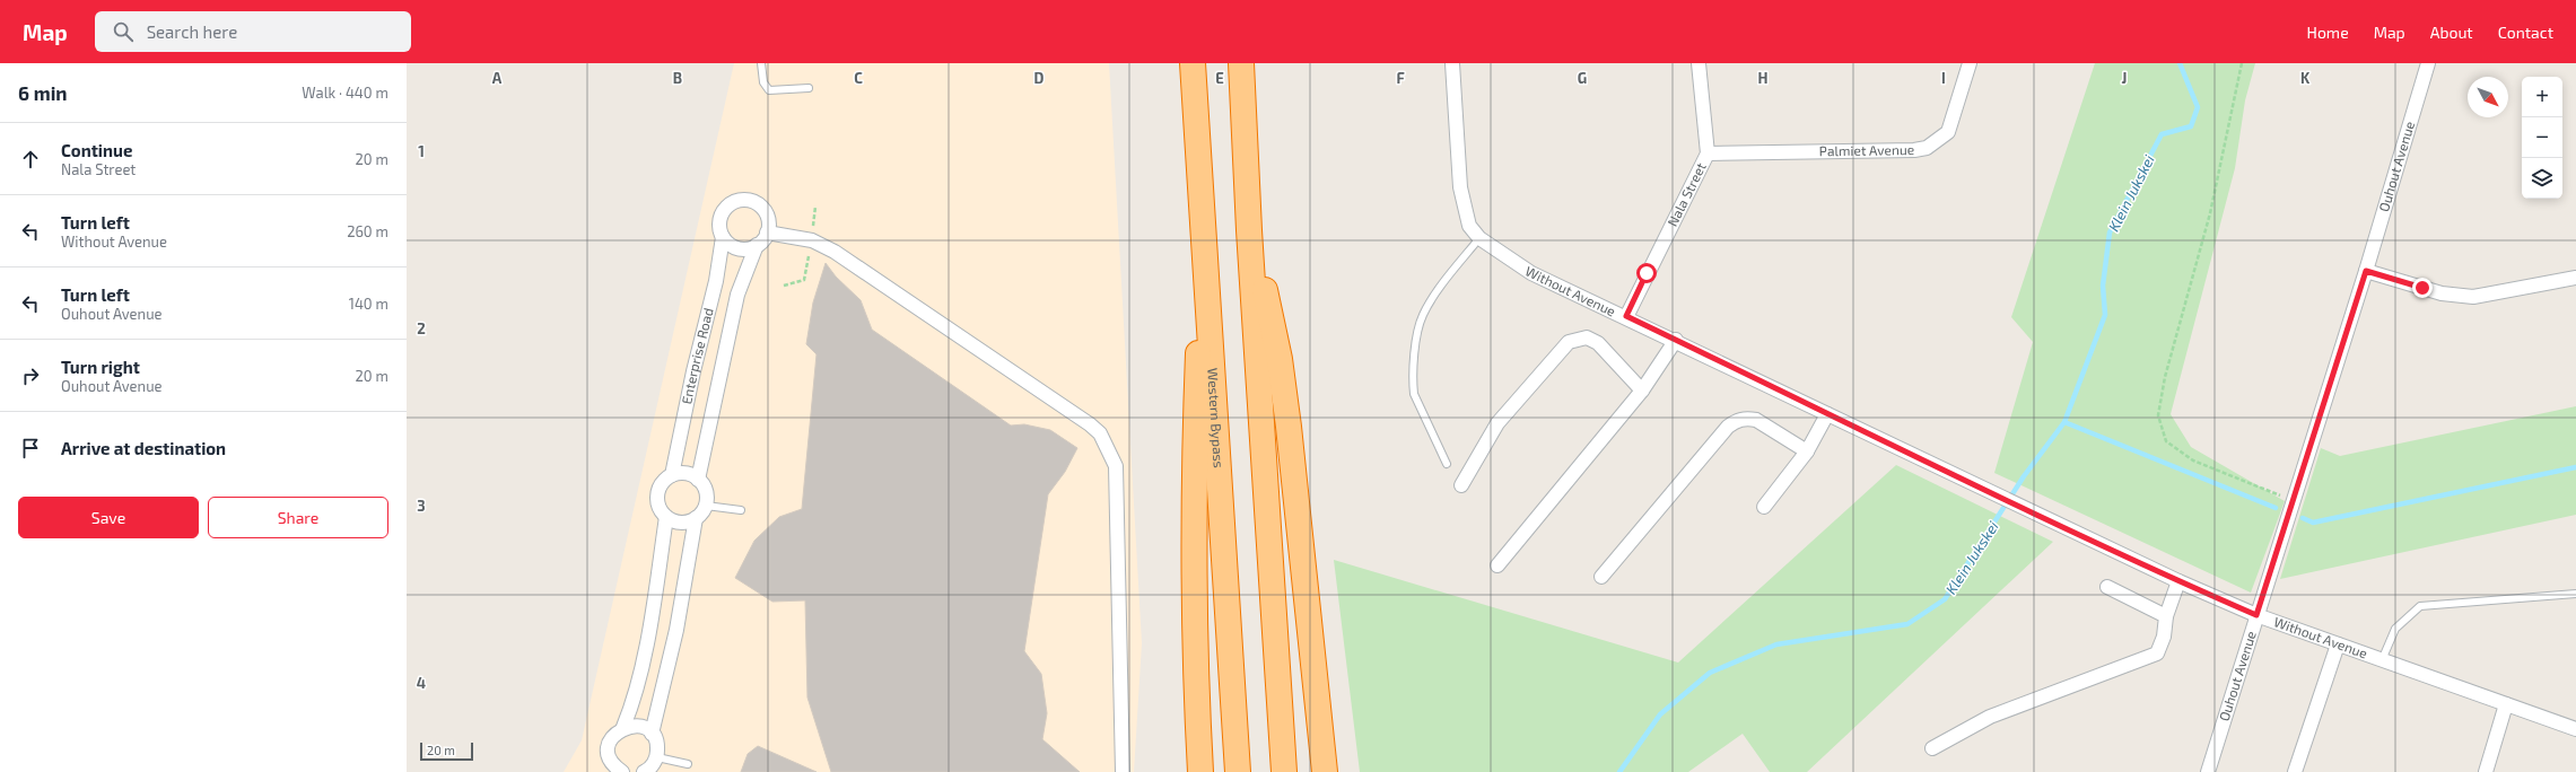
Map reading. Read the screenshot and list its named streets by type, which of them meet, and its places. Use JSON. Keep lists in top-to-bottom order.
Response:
{
  "streets": {
    "highway": ["Western Bypass"],
    "street": [
      "Palmiet Avenue",
      "Ouhout Avenue",
      "Nala Street",
      "Without Avenue",
      "Enterprise Road"
    ]
  },
  "crossings": [
    ["Palmiet Avenue", "Nala Street"],
    ["Ouhout Avenue", "Without Avenue"],
    ["Nala Street", "Without Avenue"]
  ],
  "water": ["Klein Jukskei"],
  "scale_bar": "20 m",
  "north": "bottom right",
  "page": {
    "header": "Map",
    "search": "Search here",
    "nav": [
      "Home",
      "Map",
      "About",
      "Contact"
    ],
    "heading": ["6 min", "Walk · 440 m"],
    "map_buttons": ["+", "−"],
    "list": [
      ["Continue", "Nala Street", "20 m"],
      ["Turn left", "Without Avenue", "260 m"],
      ["Turn left", "Ouhout Avenue", "140 m"],
      ["Turn right", "Ouhout Avenue", "20 m"],
      "Arrive at destination"
    ],
    "buttons": ["Save", "Share"],
    "scale": "20 m"
  },
  "grid": {
    "columns": [
      "A",
      "B",
      "C",
      "D",
      "E",
      "F",
      "G",
      "H",
      "I",
      "J",
      "K"
    ],
    "rows": [
      "1",
      "2",
      "3",
      "4"
    ]
  }
}
